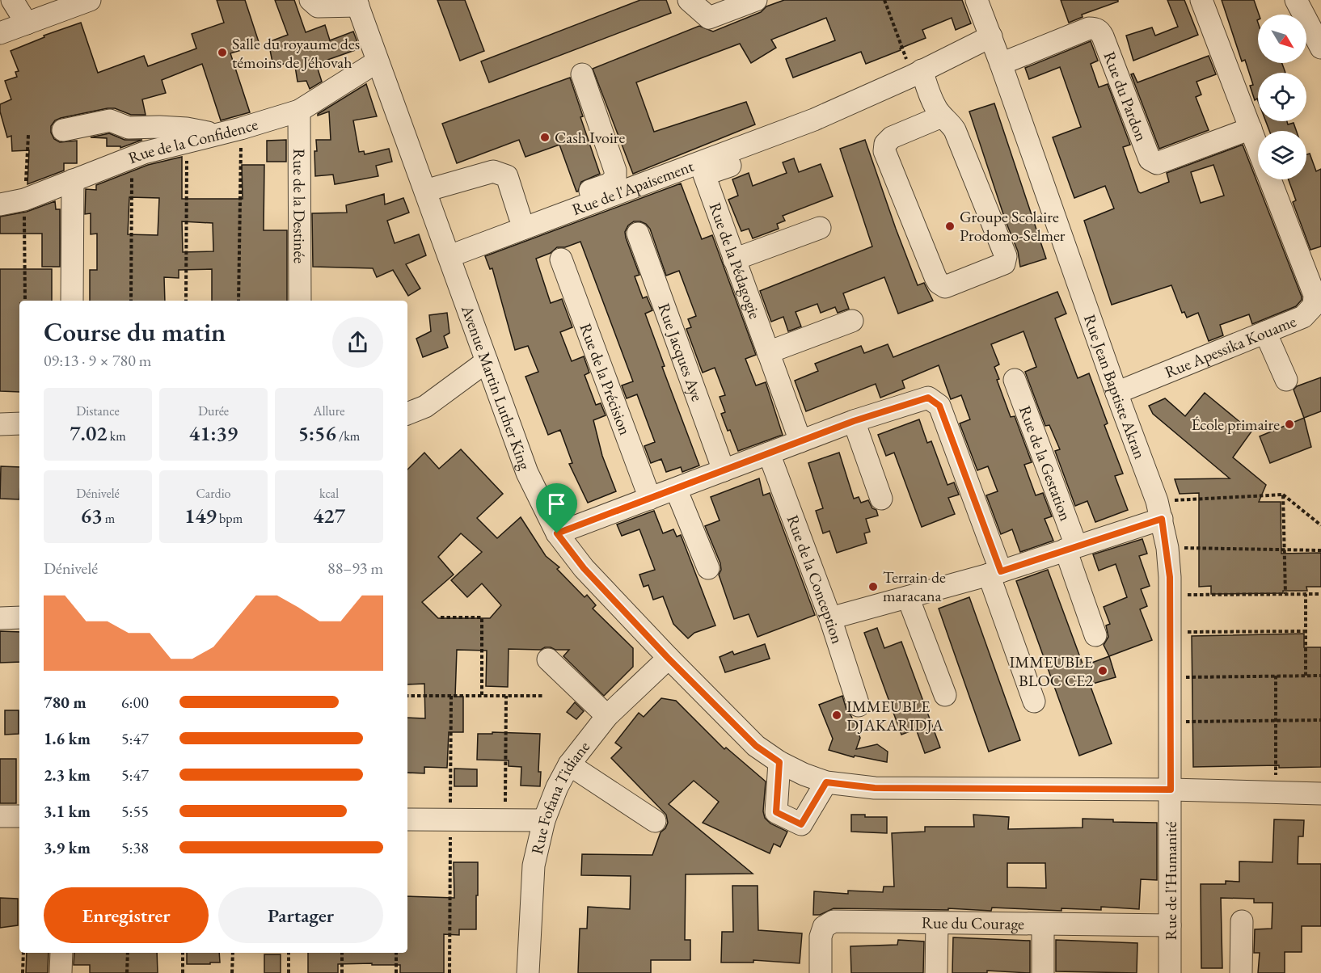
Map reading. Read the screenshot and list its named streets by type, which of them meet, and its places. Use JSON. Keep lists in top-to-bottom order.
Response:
{
  "streets": {
    "street": [
      "Rue du Pardon",
      "Rue de la Confidence",
      "Rue de l'Apaisement",
      "Rue de la Destinée",
      "Rue de la Pédagogie",
      "Rue Apessika Kouame",
      "Rue Jacques Aye",
      "Rue de la Précision",
      "Rue Jean Baptiste Akran",
      "Avenue Martin Luther King",
      "Rue de la Gestation",
      "Rue de la Conception",
      "Rue Fofana Tidiane",
      "Rue de l'Humanité",
      "Rue du Courage"
    ]
  },
  "crossings": [
    ["Rue du Pardon", "Rue Apessika Kouame"],
    ["Rue du Pardon", "Rue Jean Baptiste Akran"],
    ["Rue de la Confidence", "Rue de la Destinée"],
    ["Rue de la Confidence", "Avenue Martin Luther King"],
    ["Rue de l'Apaisement", "Rue Jean Baptiste Akran"],
    ["Rue de l'Apaisement", "Avenue Martin Luther King"],
    ["Rue Apessika Kouame", "Rue Jean Baptiste Akran"],
    ["Rue Jean Baptiste Akran", "Avenue Martin Luther King"],
    ["Rue Jean Baptiste Akran", "Rue de l'Humanité"],
    ["Avenue Martin Luther King", "Rue Fofana Tidiane"],
    ["Avenue Martin Luther King", "Rue de l'Humanité"],
    ["Rue de l'Humanité", "Rue du Courage"]
  ],
  "places": [
    "Salle du royaume des témoins de Jéhovah",
    "Cash Ivoire",
    "Groupe Scolaire Prodomo-Selmer",
    "École primaire",
    "Terrain de maracana",
    "IMMEUBLE BLOC CE2",
    "IMMEUBLE DJAKARIDJA"
  ],
  "north": "bottom right",
  "page": {
    "heading": ["Course du matin", "09:13 · 9 × 780 m"],
    "stats": [
      ["Distance", "7.02 km"],
      ["Durée", "41:39"],
      ["Allure", "5:56 /km"],
      ["Dénivelé", "63 m"],
      ["Cardio", "149 bpm"],
      ["kcal", "427"]
    ],
    "chart": ["Dénivelé", "88–93 m"],
    "list": [
      {
        "name": "780 m",
        "note": "6:00"
      },
      {
        "name": "1.6 km",
        "note": "5:47"
      },
      {
        "name": "2.3 km",
        "note": "5:47"
      },
      {
        "name": "3.1 km",
        "note": "5:55"
      },
      {
        "name": "3.9 km",
        "note": "5:38"
      }
    ],
    "buttons": ["Enregistrer", "Partager"]
  }
}
